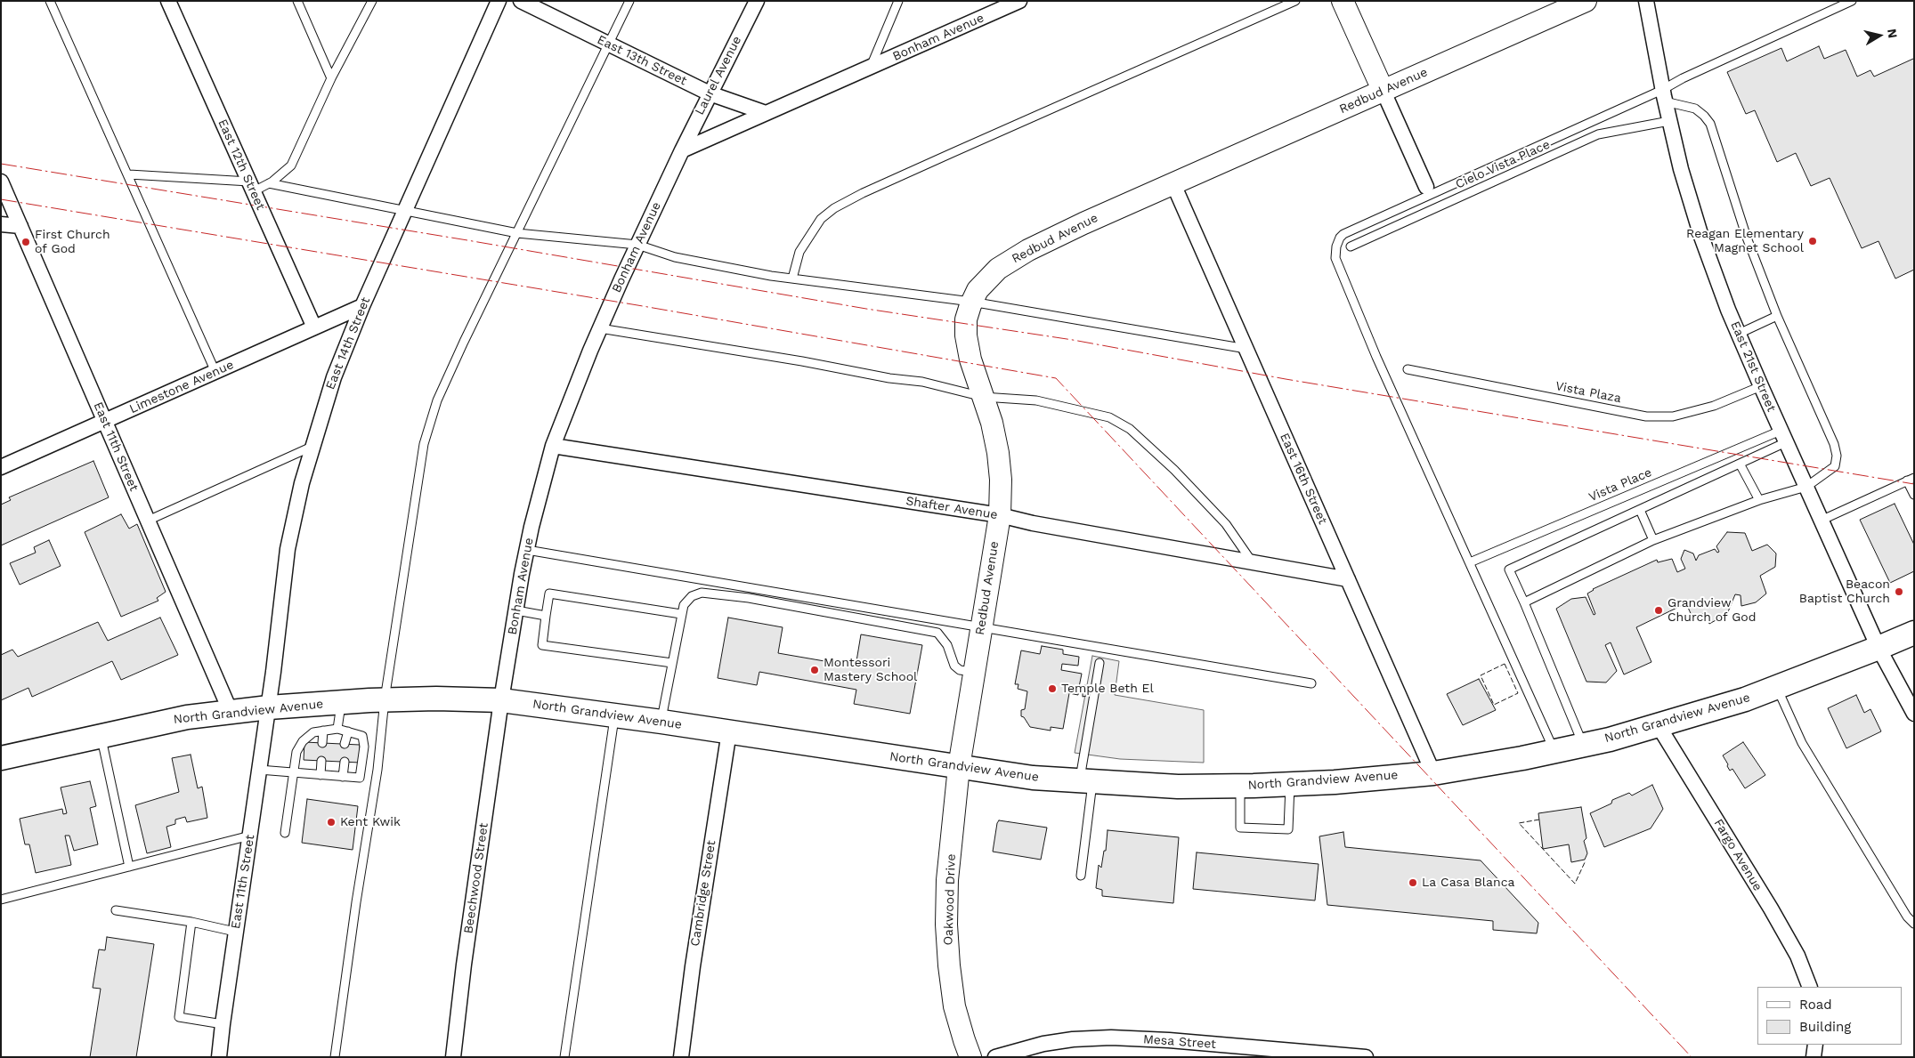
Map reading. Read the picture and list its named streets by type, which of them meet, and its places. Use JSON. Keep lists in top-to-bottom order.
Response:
{
  "streets": {
    "main road": ["North Grandview Avenue"],
    "street": [
      "Bonham Avenue",
      "East 13th Street",
      "Laurel Avenue",
      "Redbud Avenue",
      "East 12th Street",
      "East 14th Street",
      "East 21st Street",
      "Limestone Avenue",
      "East 11th Street",
      "East 16th Street",
      "Shafter Avenue",
      "Fargo Avenue",
      "Beechwood Street",
      "Cambridge Street",
      "Oakwood Drive",
      "Mesa Street"
    ],
    "lane": ["Cielo Vista Place", "Vista Plaza", "Vista Place"]
  },
  "crossings": [
    ["Bonham Avenue", "East 13th Street"],
    ["Bonham Avenue", "Laurel Avenue"],
    ["Bonham Avenue", "Shafter Avenue"],
    ["Bonham Avenue", "North Grandview Avenue"],
    ["Bonham Avenue", "Beechwood Street"],
    ["East 13th Street", "Laurel Avenue"],
    ["Redbud Avenue", "East 16th Street"],
    ["Redbud Avenue", "Shafter Avenue"],
    ["Redbud Avenue", "North Grandview Avenue"],
    ["Redbud Avenue", "Oakwood Drive"],
    ["East 12th Street", "Limestone Avenue"],
    ["Cielo Vista Place", "East 21st Street"],
    ["East 14th Street", "Limestone Avenue"],
    ["East 14th Street", "East 11th Street"],
    ["East 14th Street", "North Grandview Avenue"],
    ["East 21st Street", "Vista Plaza"],
    ["East 21st Street", "Vista Place"],
    ["East 21st Street", "North Grandview Avenue"],
    ["Limestone Avenue", "East 11th Street"],
    ["East 11th Street", "North Grandview Avenue"],
    ["East 16th Street", "Shafter Avenue"],
    ["East 16th Street", "North Grandview Avenue"],
    ["North Grandview Avenue", "Fargo Avenue"],
    ["North Grandview Avenue", "Beechwood Street"],
    ["North Grandview Avenue", "Cambridge Street"],
    ["North Grandview Avenue", "Oakwood Drive"]
  ],
  "places": [
    "Reagan Elementary Magnet School",
    "First Church of God",
    "Beacon Baptist Church",
    "Grandview Church of God",
    "Montessori Mastery School",
    "Temple Beth El",
    "Kent Kwik",
    "La Casa Blanca"
  ],
  "legend": ["Road", "Building"],
  "north": "right"
}
